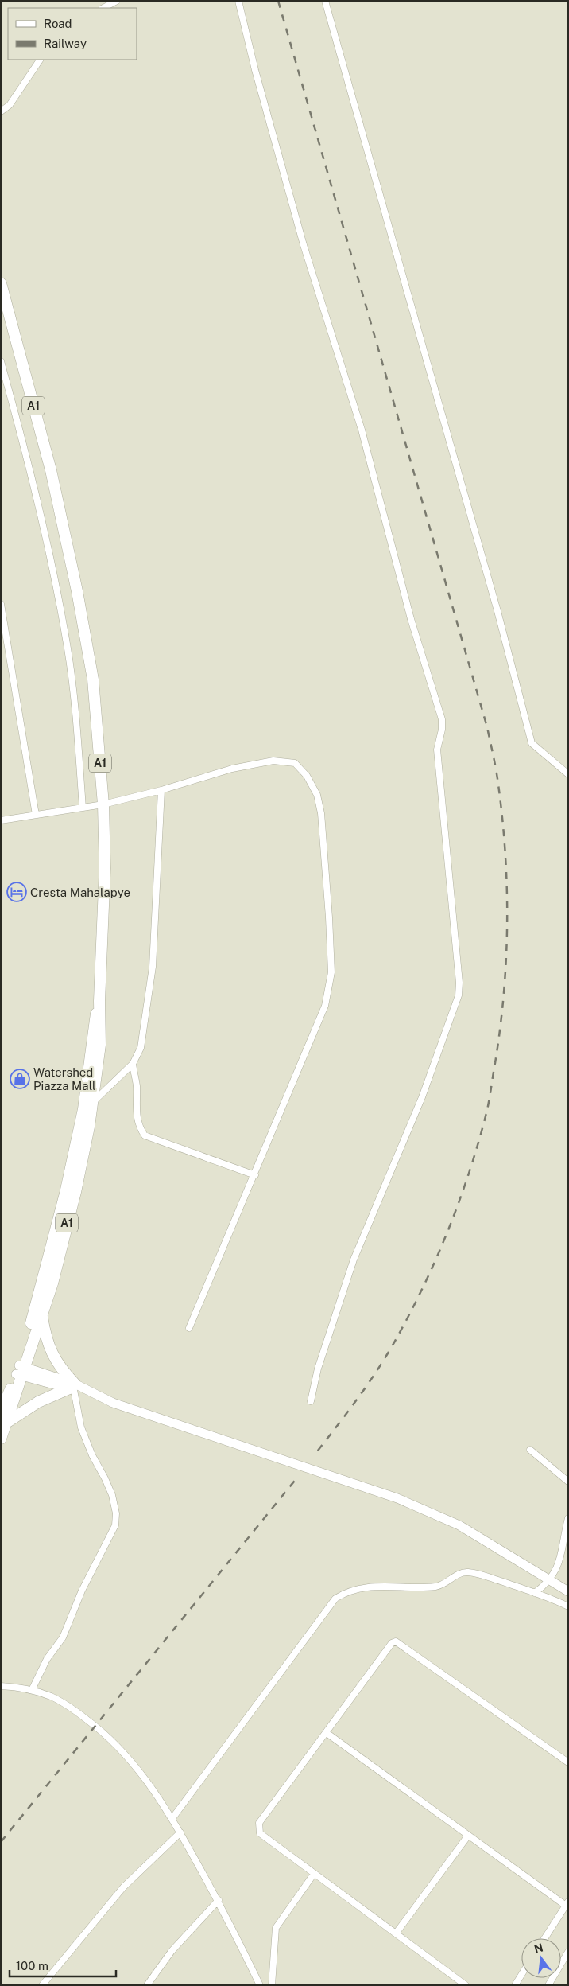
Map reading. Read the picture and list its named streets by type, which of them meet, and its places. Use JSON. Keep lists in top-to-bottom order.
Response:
{
  "streets": {
    "highway": ["A1"]
  },
  "places": {
    "hotel": ["Cresta Mahalapye"],
    "shop": ["Watershed Piazza Mall"]
  },
  "legend": ["Road", "Railway"],
  "scale_bar": "100 m",
  "north": "top"
}
